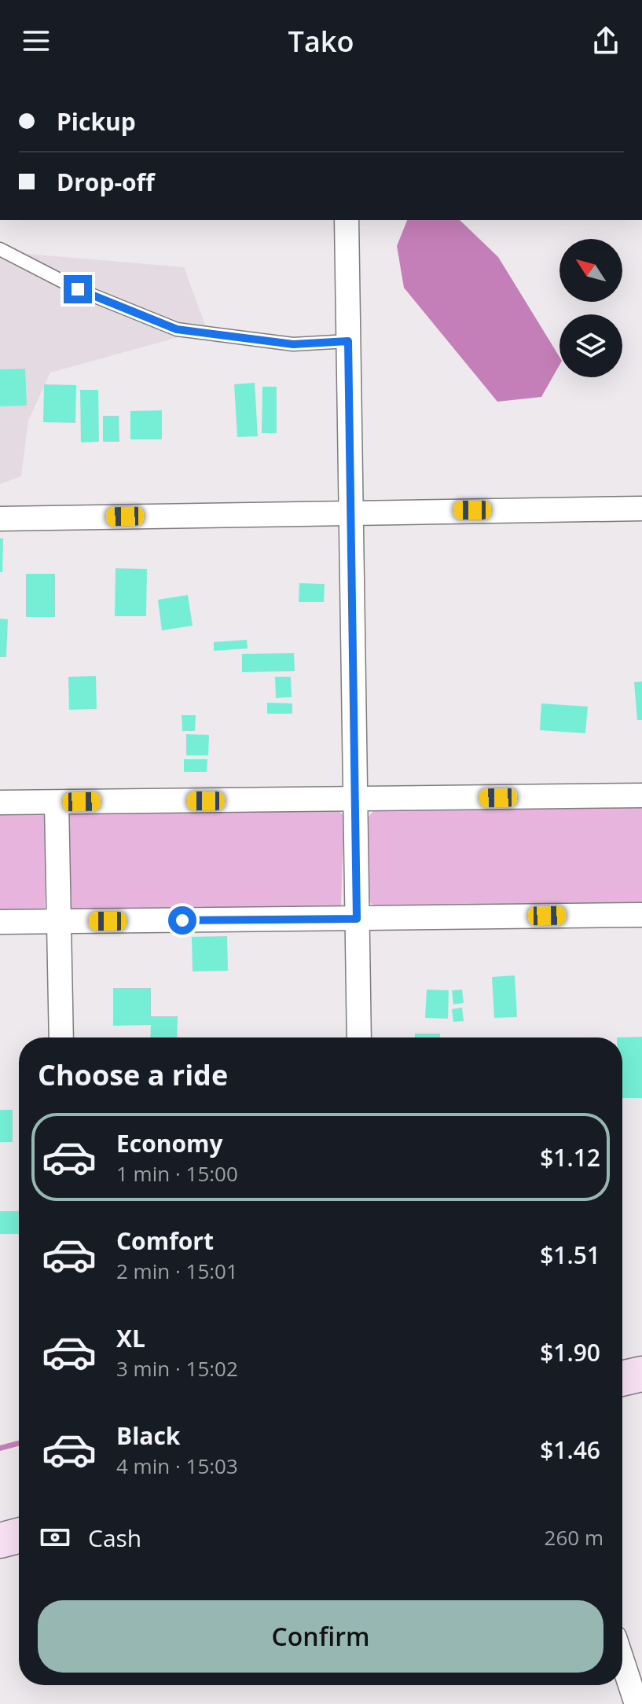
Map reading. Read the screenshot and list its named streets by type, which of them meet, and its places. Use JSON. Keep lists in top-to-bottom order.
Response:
{
  "north": "top left",
  "page": {
    "header": "Tako",
    "banner": ["Pickup", "Drop-off"],
    "heading": "Choose a ride",
    "list": [
      {
        "name": "Economy",
        "note": "1 min · 15:00",
        "value": "$1.12"
      },
      {
        "name": "Comfort",
        "note": "2 min · 15:01",
        "value": "$1.51"
      },
      {
        "name": "XL",
        "note": "3 min · 15:02",
        "value": "$1.90"
      },
      {
        "name": "Black",
        "note": "4 min · 15:03",
        "value": "$1.46"
      }
    ],
    "pay": ["Cash", "260 m"],
    "buttons": "Confirm"
  }
}
